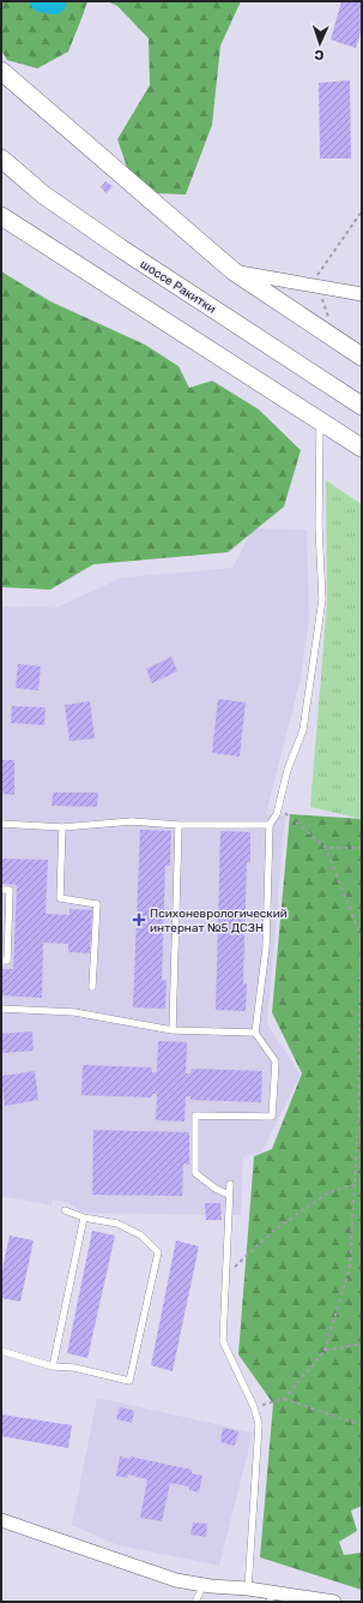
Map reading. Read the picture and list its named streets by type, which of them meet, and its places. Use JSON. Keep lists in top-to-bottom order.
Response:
{
  "streets": {
    "street": ["шоссе Ракитки"]
  },
  "places": {
    "health": ["Психоневрологический интернат №5 ДСЗН"]
  },
  "north": "bottom"
}
